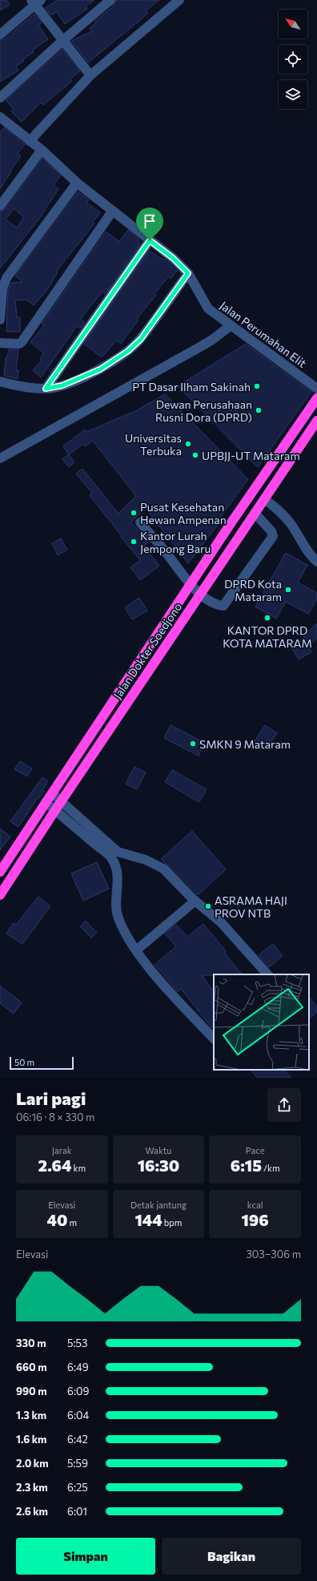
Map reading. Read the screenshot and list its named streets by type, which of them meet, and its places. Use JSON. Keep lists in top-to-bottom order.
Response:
{
  "streets": {
    "highway": ["Jalan Dokter Soedjono"],
    "street": ["Jalan Perumahan Elit"]
  },
  "places": [
    "PT Dasar Ilham Sakinah",
    "Dewan Perusahaan Rusni Dora (DPRD)",
    "Universitas Terbuka",
    "UPBJJ-UT Mataram",
    "Pusat Kesehatan Hewan Ampenan",
    "Kantor Lurah Jempong Baru",
    "DPRD Kota Mataram",
    "KANTOR DPRD KOTA MATARAM",
    "SMKN 9 Mataram",
    "ASRAMA HAJI PROV NTB"
  ],
  "scale_bar": "50 m",
  "north": "top left",
  "page": {
    "scale": "50 m",
    "heading": ["Lari pagi", "06:16 · 8 × 330 m"],
    "stats": [
      ["Jarak", "2.64 km"],
      ["Waktu", "16:30"],
      ["Pace", "6:15 /km"],
      ["Elevasi", "40 m"],
      ["Detak jantung", "144 bpm"],
      ["kcal", "196"]
    ],
    "chart": ["Elevasi", "303–306 m"],
    "list": [
      {
        "name": "330 m",
        "note": "5:53"
      },
      {
        "name": "660 m",
        "note": "6:49"
      },
      {
        "name": "990 m",
        "note": "6:09"
      },
      {
        "name": "1.3 km",
        "note": "6:04"
      },
      {
        "name": "1.6 km",
        "note": "6:42"
      },
      {
        "name": "2.0 km",
        "note": "5:59"
      },
      {
        "name": "2.3 km",
        "note": "6:25"
      },
      {
        "name": "2.6 km",
        "note": "6:01"
      }
    ],
    "buttons": ["Simpan", "Bagikan"]
  }
}
